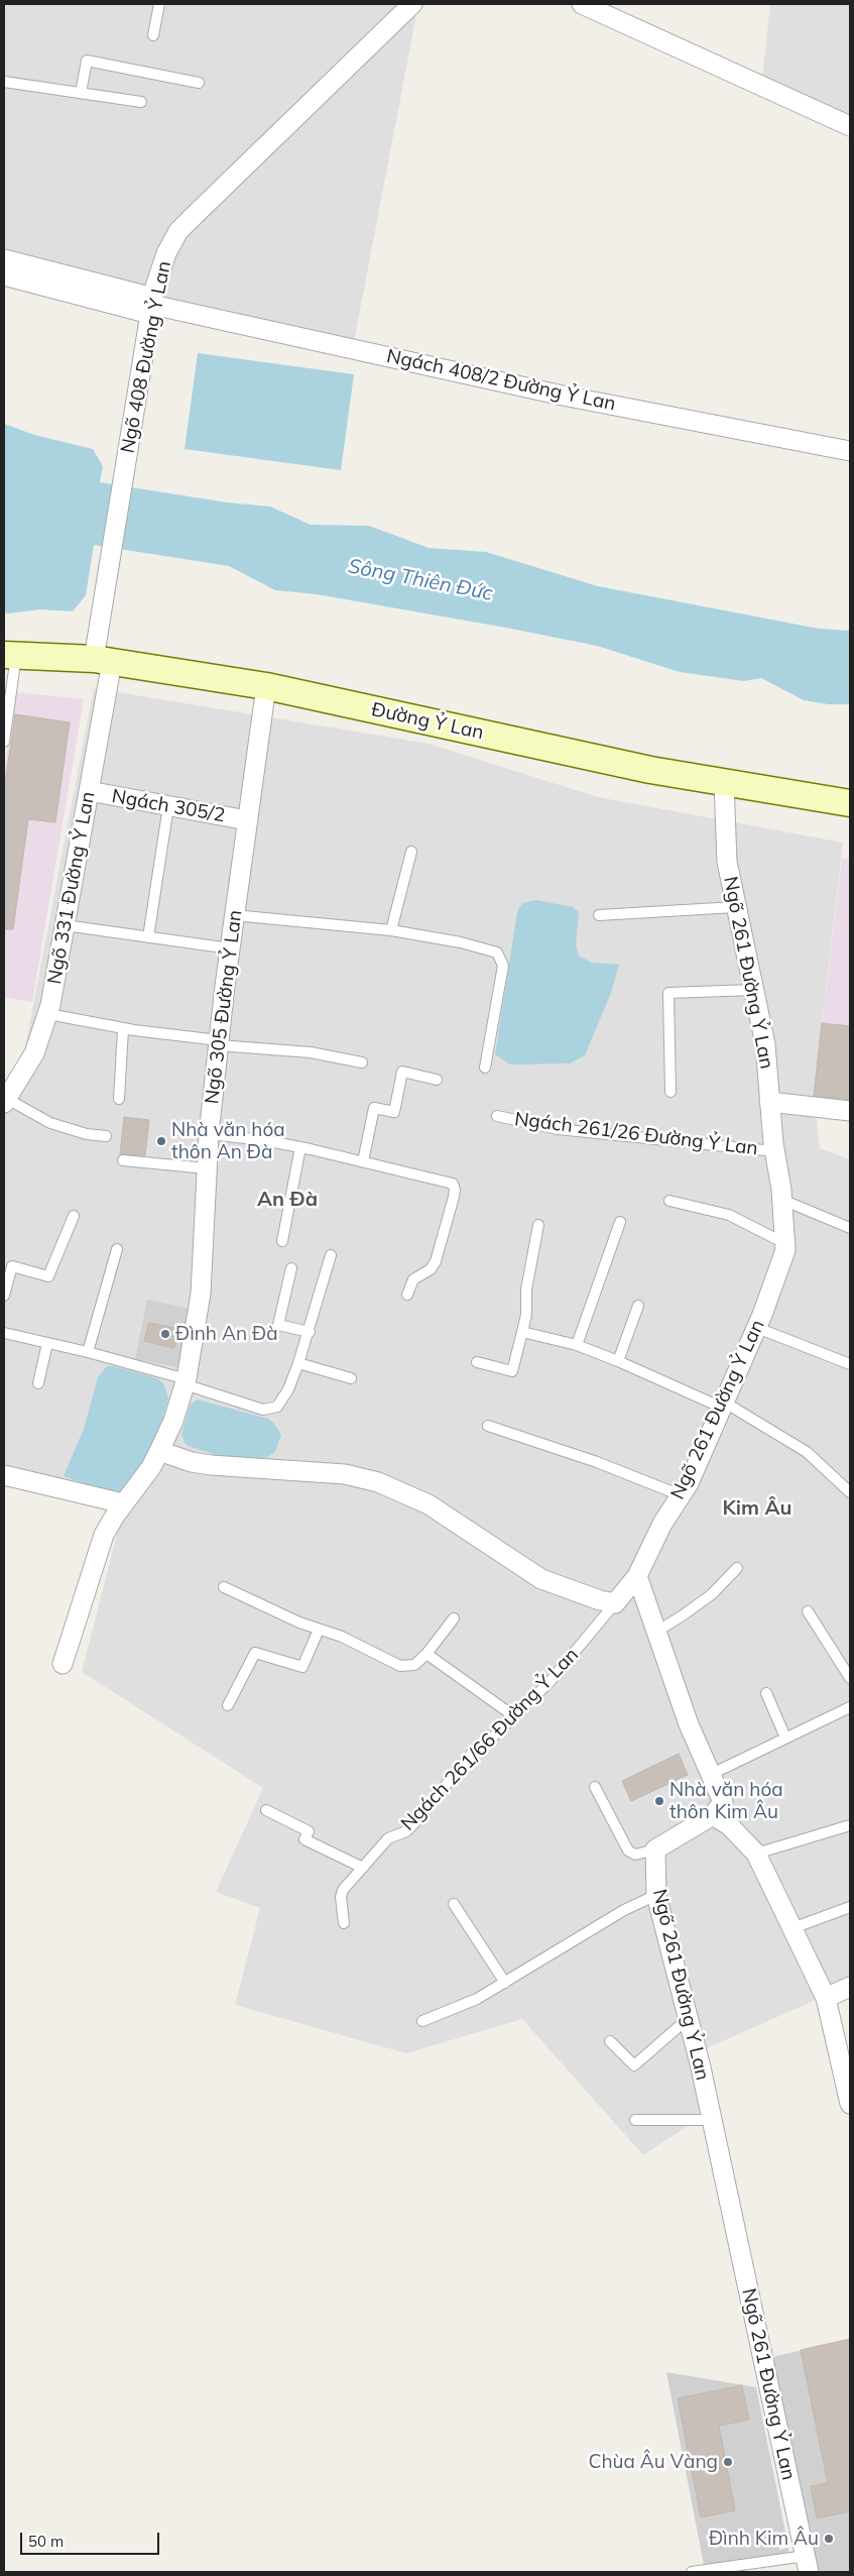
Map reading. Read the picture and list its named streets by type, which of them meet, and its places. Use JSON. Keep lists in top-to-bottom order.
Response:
{
  "streets": {
    "main road": ["Đường Ỷ Lan"],
    "street": [
      "Ngõ 408 Đường Ỷ Lan",
      "Ngách 408/2 Đường Ỷ Lan",
      "Ngách 305/2",
      "Ngõ 331 Đường Ỷ Lan",
      "Ngõ 261 Đường Ỷ Lan",
      "Ngõ 305 Đường Ỷ Lan"
    ],
    "lane": ["Ngách 261/26 Đường Ỷ Lan", "Ngách 261/66 Đường Ỷ Lan"]
  },
  "crossings": [
    ["Ngõ 408 Đường Ỷ Lan", "Ngách 408/2 Đường Ỷ Lan"],
    ["Ngõ 408 Đường Ỷ Lan", "Đường Ỷ Lan"],
    ["Ngõ 408 Đường Ỷ Lan", "Ngõ 331 Đường Ỷ Lan"],
    ["Đường Ỷ Lan", "Ngõ 331 Đường Ỷ Lan"],
    ["Đường Ỷ Lan", "Ngõ 261 Đường Ỷ Lan"],
    ["Đường Ỷ Lan", "Ngõ 305 Đường Ỷ Lan"],
    ["Ngách 305/2", "Ngõ 331 Đường Ỷ Lan"],
    ["Ngách 305/2", "Ngõ 305 Đường Ỷ Lan"],
    ["Ngõ 261 Đường Ỷ Lan", "Ngách 261/26 Đường Ỷ Lan"],
    ["Ngõ 261 Đường Ỷ Lan", "Ngách 261/66 Đường Ỷ Lan"]
  ],
  "districts": ["An Đà", "Kim Âu"],
  "water": ["Sông Thiên Đức"],
  "places": [
    "Nhà văn hóa thôn An Đà",
    "Đình An Đà",
    "Nhà văn hóa thôn Kim Âu",
    "Chùa Âu Vàng",
    "Đình Kim Âu"
  ],
  "scale_bar": "50 m"
}
